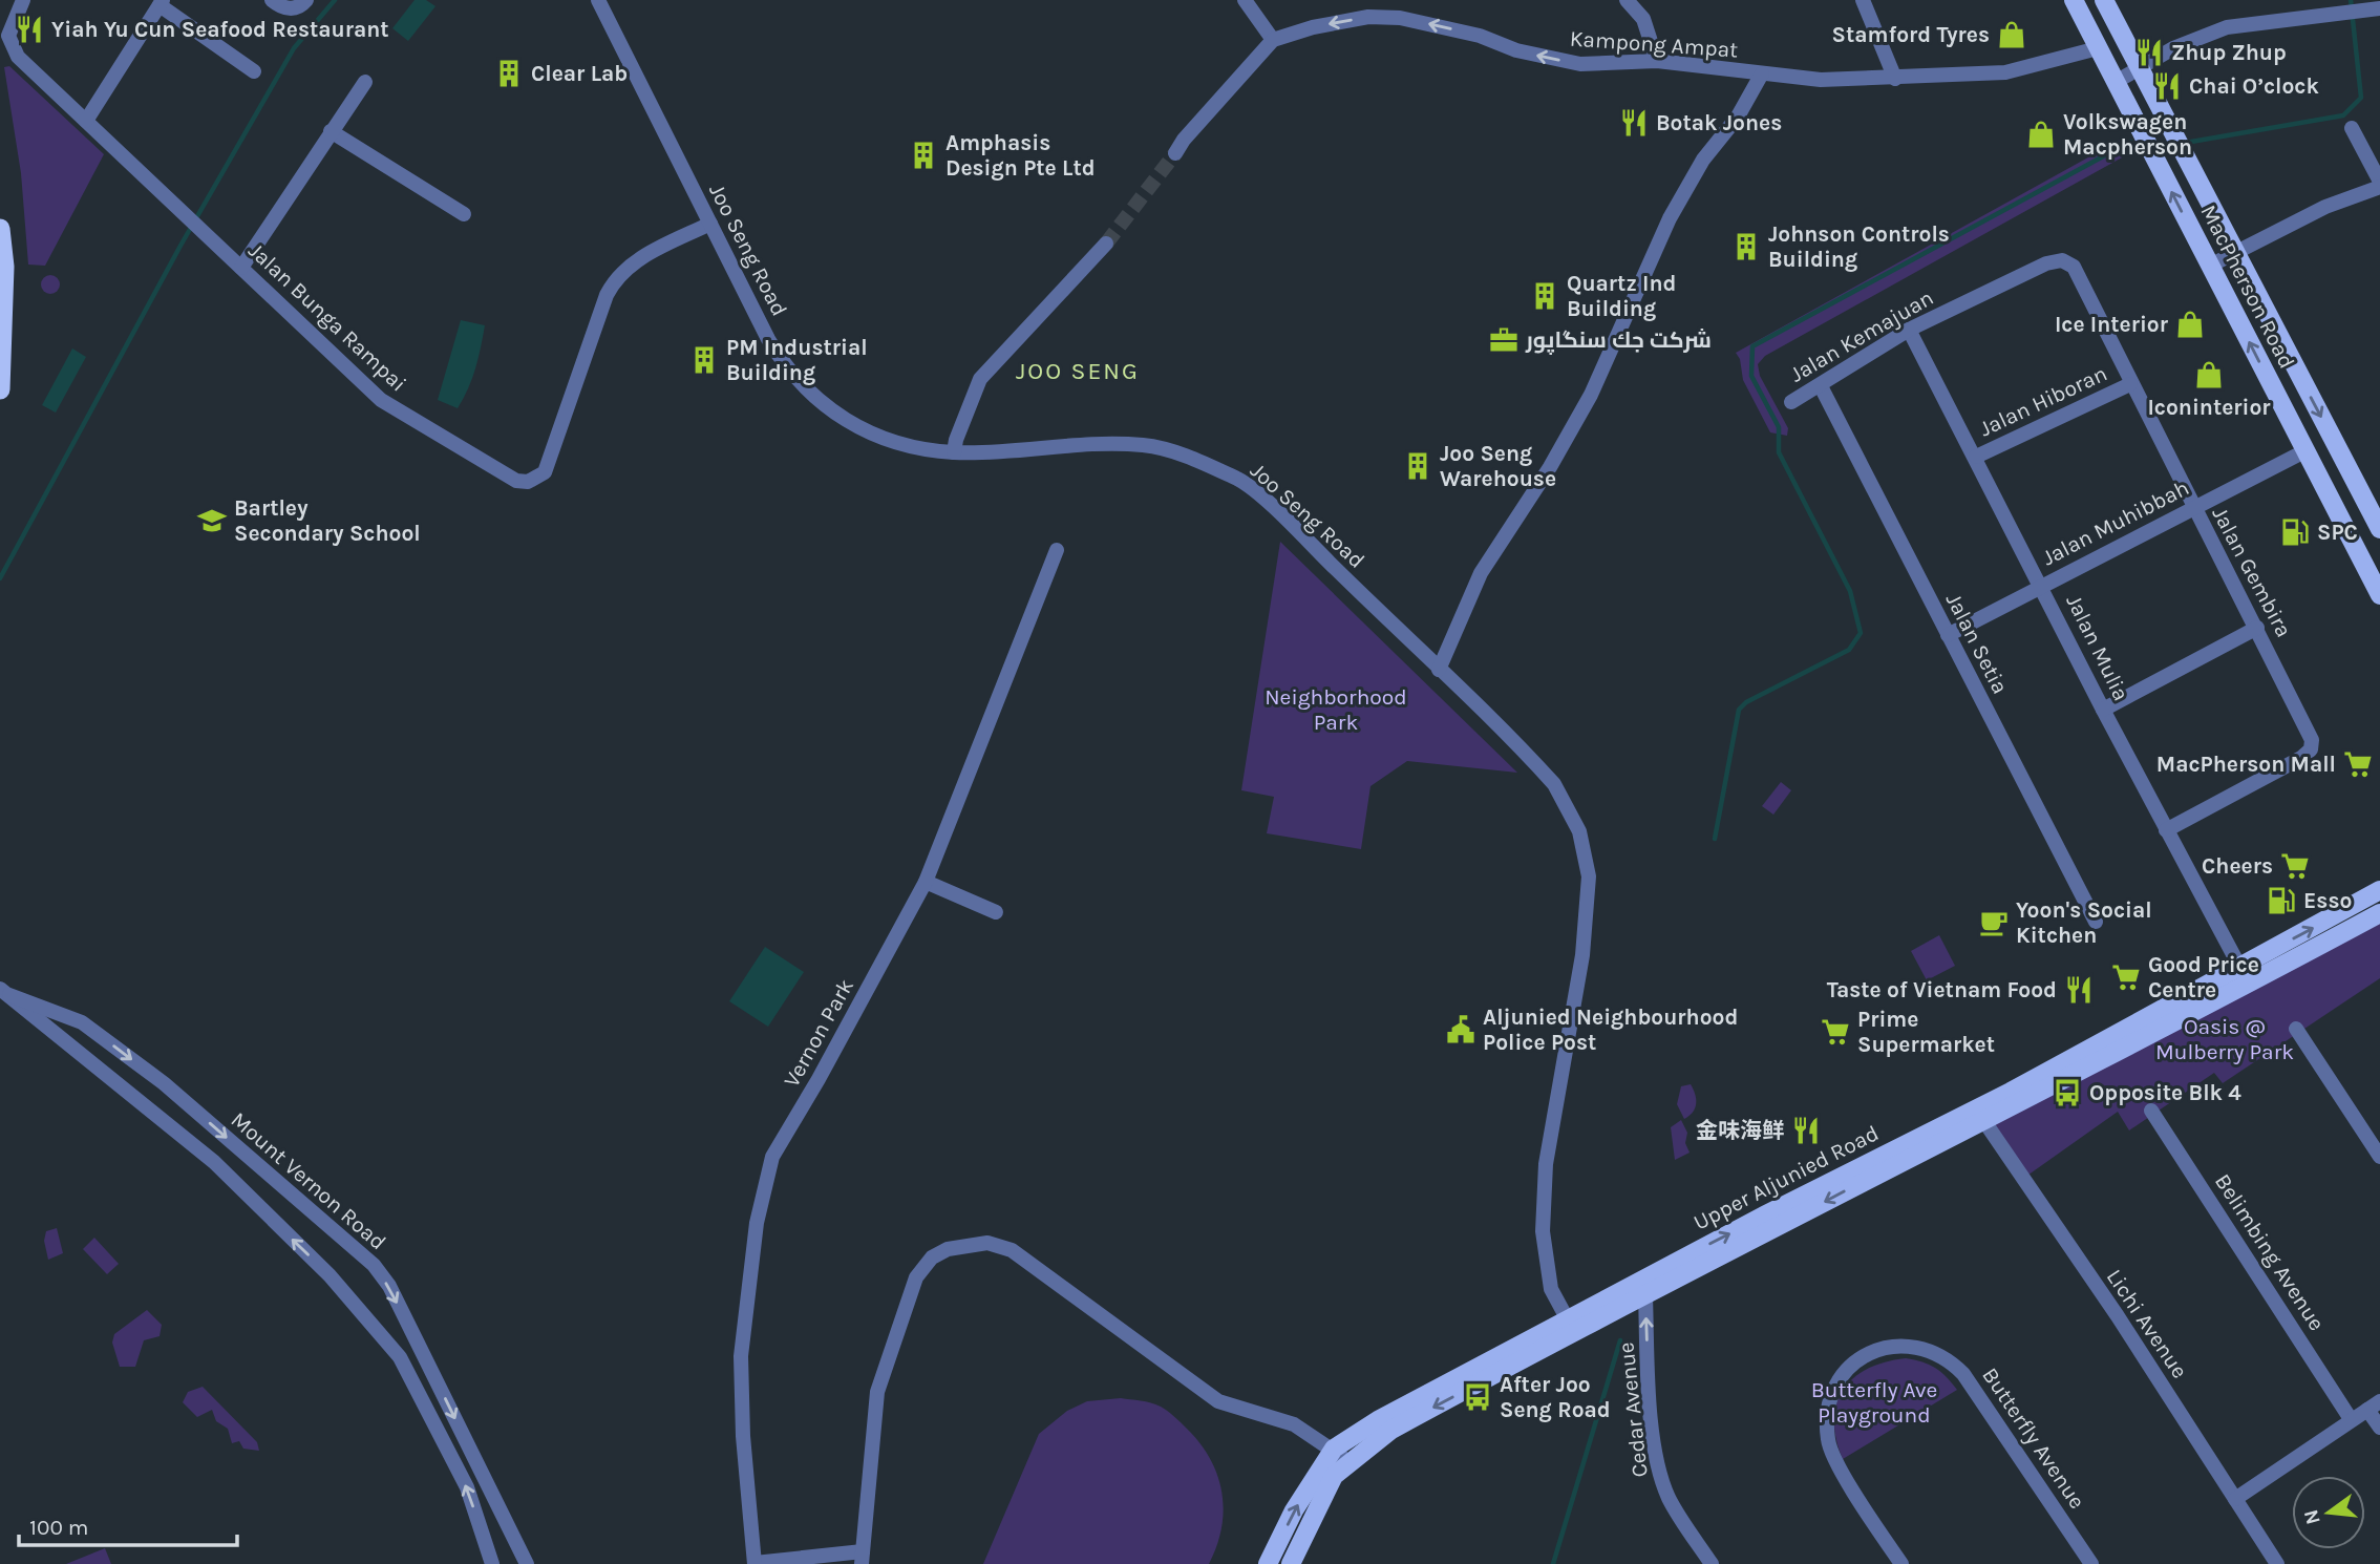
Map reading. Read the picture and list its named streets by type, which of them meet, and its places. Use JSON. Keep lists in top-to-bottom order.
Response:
{
  "streets": {
    "main road": ["MacPherson Road", "Upper Aljunied Road"],
    "street": [
      "Kampong Ampat",
      "Joo Seng Road",
      "Jalan Bunga Rampai",
      "Jalan Kemajuan",
      "Jalan Hiboran",
      "Jalan Muhibbah",
      "Jalan Gembira",
      "Jalan Setia",
      "Jalan Mulia",
      "Vernon Park",
      "Mount Vernon Road",
      "Belimbing Avenue",
      "Lichi Avenue",
      "Cedar Avenue",
      "Butterfly Avenue"
    ]
  },
  "crossings": [
    ["Kampong Ampat", "MacPherson Road"],
    ["Joo Seng Road", "Jalan Bunga Rampai"],
    ["Joo Seng Road", "Upper Aljunied Road"],
    ["MacPherson Road", "Jalan Muhibbah"],
    ["Jalan Kemajuan", "Jalan Gembira"],
    ["Jalan Kemajuan", "Jalan Setia"],
    ["Jalan Kemajuan", "Jalan Mulia"],
    ["Jalan Hiboran", "Jalan Gembira"],
    ["Jalan Hiboran", "Jalan Mulia"],
    ["Jalan Muhibbah", "Jalan Gembira"],
    ["Jalan Muhibbah", "Jalan Setia"],
    ["Jalan Muhibbah", "Jalan Mulia"],
    ["Jalan Gembira", "Jalan Mulia"],
    ["Jalan Mulia", "Upper Aljunied Road"],
    ["Upper Aljunied Road", "Lichi Avenue"],
    ["Upper Aljunied Road", "Cedar Avenue"]
  ],
  "one_way": ["Kampong Ampat", "Cedar Avenue"],
  "districts": ["JOO SENG"],
  "parks": ["Neighborhood Park", "Oasis @ Mulberry Park", "Butterfly Ave Playground"],
  "places": {
    "restaurant": [
      "Yiah Yu Cun Seafood Restaurant",
      "Zhup Zhup",
      "Chai O’clock",
      "Botak Jones",
      "Taste of Vietnam Food",
      "金味海鲜"
    ],
    "shop": [
      "Stamford Tyres",
      "Volkswagen Macpherson",
      "Ice Interior",
      "Iconinterior"
    ],
    "building": [
      "Clear Lab",
      "Amphasis Design Pte Ltd",
      "Johnson Controls Building",
      "Quartz Ind Building",
      "PM Industrial Building",
      "Joo Seng Warehouse"
    ],
    "office": ["شركت جك سنگاپور"],
    "school or university": ["Bartley Secondary School"],
    "fuel station": ["SPC", "Esso"],
    "supermarket": [
      "MacPherson Mall",
      "Cheers",
      "Good Price Centre",
      "Prime Supermarket"
    ],
    "cafe": ["Yoon's Social Kitchen"],
    "public building": ["Aljunied Neighbourhood Police Post"],
    "bus stop": ["Opposite Blk 4", "After Joo Seng Road"]
  },
  "scale_bar": "100 m",
  "north": "left"
}
